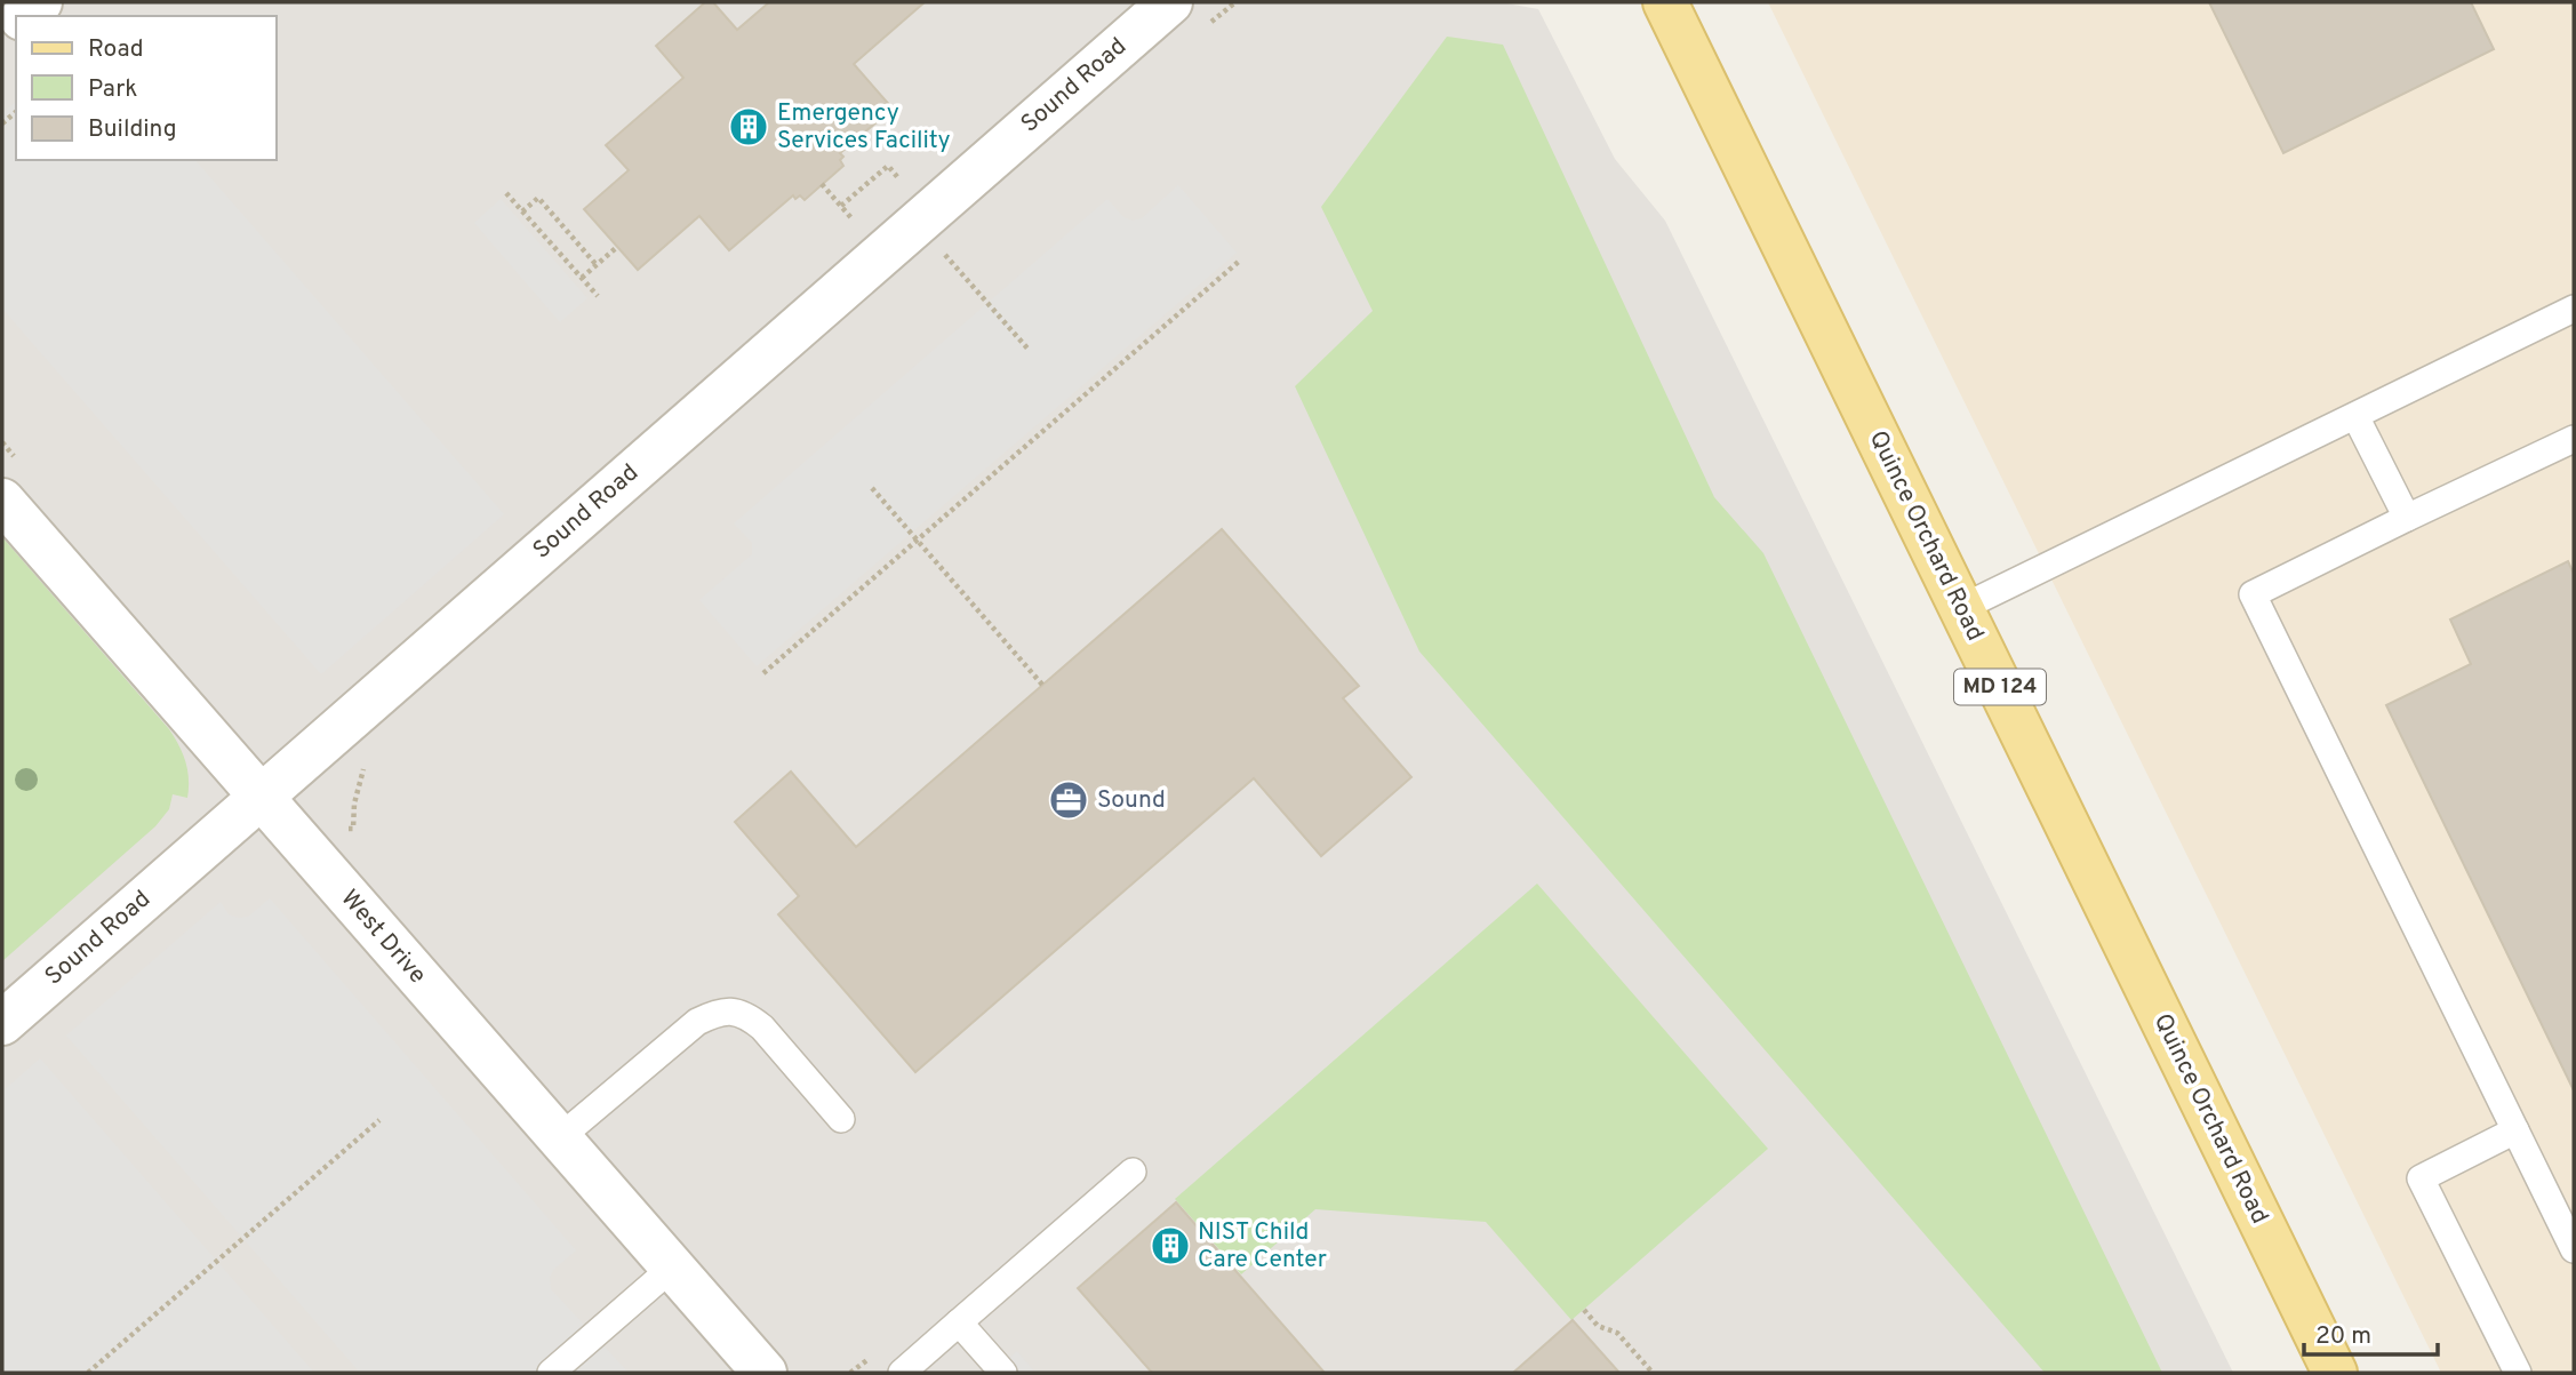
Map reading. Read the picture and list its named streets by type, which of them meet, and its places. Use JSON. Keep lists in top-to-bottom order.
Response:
{
  "streets": {
    "main road": ["Quince Orchard Road", "MD 124"],
    "street": ["Sound Road", "West Drive"]
  },
  "crossings": [
    ["Sound Road", "West Drive"]
  ],
  "places": {
    "building": ["Emergency Services Facility", "NIST Child Care Center"],
    "office": ["Sound"]
  },
  "legend": ["Road", "Park", "Building"],
  "scale_bar": "20 m"
}
